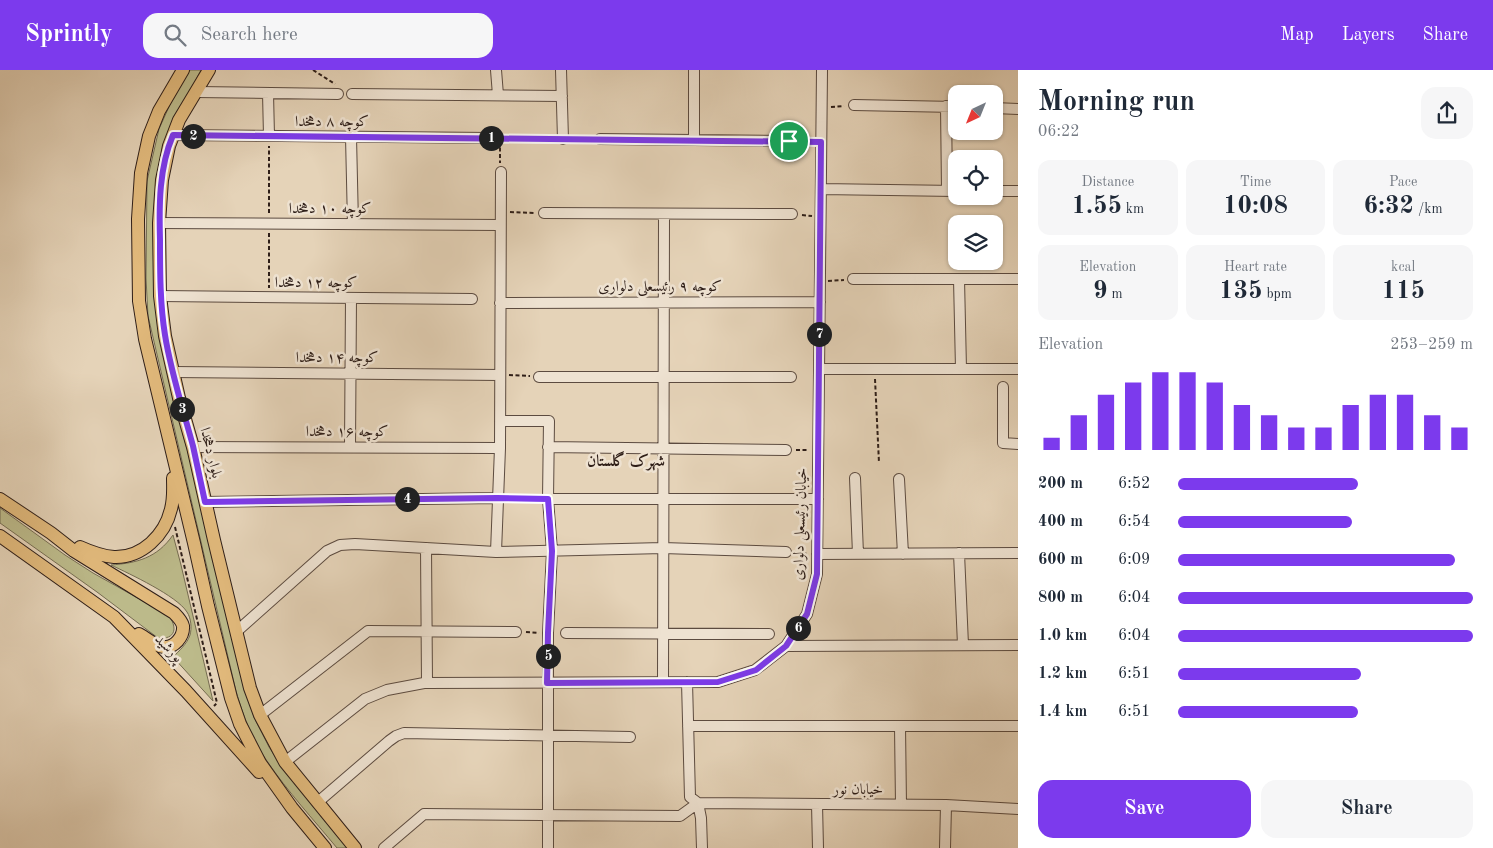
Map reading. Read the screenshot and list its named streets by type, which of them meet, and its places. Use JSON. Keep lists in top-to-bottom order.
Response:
{
  "streets": {
    "main road": ["بلوار دهخدا", "پورشید"],
    "street": [
      "کوچه ۸ دهخدا",
      "کوچه ۱۰ دهخدا",
      "کوچه ۱۲ دهخدا",
      "کوچه ۹ رئیسعلی دلواری",
      "کوچه ۱۴ دهخدا",
      "کوچه ۱۶ دهخدا",
      "خیابان رئیسعلی دلواری",
      "خیابان نور"
    ]
  },
  "crossings": [
    ["کوچه ۸ دهخدا", "بلوار دهخدا"],
    ["کوچه ۱۰ دهخدا", "بلوار دهخدا"],
    ["کوچه ۱۲ دهخدا", "بلوار دهخدا"],
    ["کوچه ۹ رئیسعلی دلواری", "خیابان رئیسعلی دلواری"],
    ["کوچه ۱۴ دهخدا", "بلوار دهخدا"],
    ["کوچه ۱۶ دهخدا", "بلوار دهخدا"],
    ["بلوار دهخدا", "خیابان رئیسعلی دلواری"]
  ],
  "districts": ["شهرک گلستان"],
  "north": "bottom left",
  "page": {
    "header": "Sprintly",
    "search": "Search here",
    "nav": ["Map", "Layers", "Share"],
    "heading": ["Morning run", "06:22"],
    "pins": [
      "2",
      "1",
      "7",
      "3",
      "4",
      "6",
      "5"
    ],
    "stats": [
      ["Distance", "1.55 km"],
      ["Time", "10:08"],
      ["Pace", "6:32 /km"],
      ["Elevation", "9 m"],
      ["Heart rate", "135 bpm"],
      ["kcal", "115"]
    ],
    "chart": ["Elevation", "253–259 m"],
    "list": [
      {
        "name": "200 m",
        "note": "6:52"
      },
      {
        "name": "400 m",
        "note": "6:54"
      },
      {
        "name": "600 m",
        "note": "6:09"
      },
      {
        "name": "800 m",
        "note": "6:04"
      },
      {
        "name": "1.0 km",
        "note": "6:04"
      },
      {
        "name": "1.2 km",
        "note": "6:51"
      },
      {
        "name": "1.4 km",
        "note": "6:51"
      }
    ],
    "buttons": ["Save", "Share"]
  }
}
